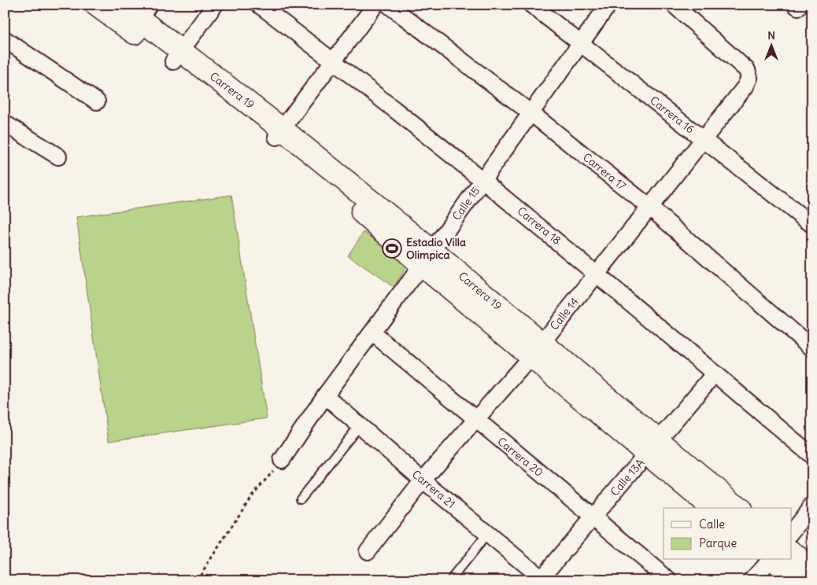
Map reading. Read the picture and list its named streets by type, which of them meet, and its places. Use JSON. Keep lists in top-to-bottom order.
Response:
{
  "streets": {
    "street": [
      "Carrera 19",
      "Carrera 16",
      "Carrera 17",
      "Calle 15",
      "Carrera 18",
      "Calle 14",
      "Carrera 20",
      "Calle 13A",
      "Carrera 21"
    ]
  },
  "crossings": [
    ["Carrera 19", "Calle 15"],
    ["Carrera 19", "Calle 14"],
    ["Carrera 19", "Calle 13A"],
    ["Carrera 16", "Calle 15"],
    ["Carrera 16", "Calle 14"],
    ["Carrera 17", "Calle 15"],
    ["Carrera 17", "Calle 14"],
    ["Calle 15", "Carrera 18"],
    ["Calle 15", "Carrera 20"],
    ["Calle 15", "Carrera 21"],
    ["Carrera 18", "Calle 14"],
    ["Carrera 18", "Calle 13A"],
    ["Calle 14", "Carrera 20"],
    ["Calle 14", "Carrera 21"],
    ["Carrera 20", "Calle 13A"],
    ["Calle 13A", "Carrera 21"]
  ],
  "places": {
    "sports": ["Estadio Villa Olimpica"]
  },
  "legend": ["Calle", "Parque"],
  "north": "top"
}
